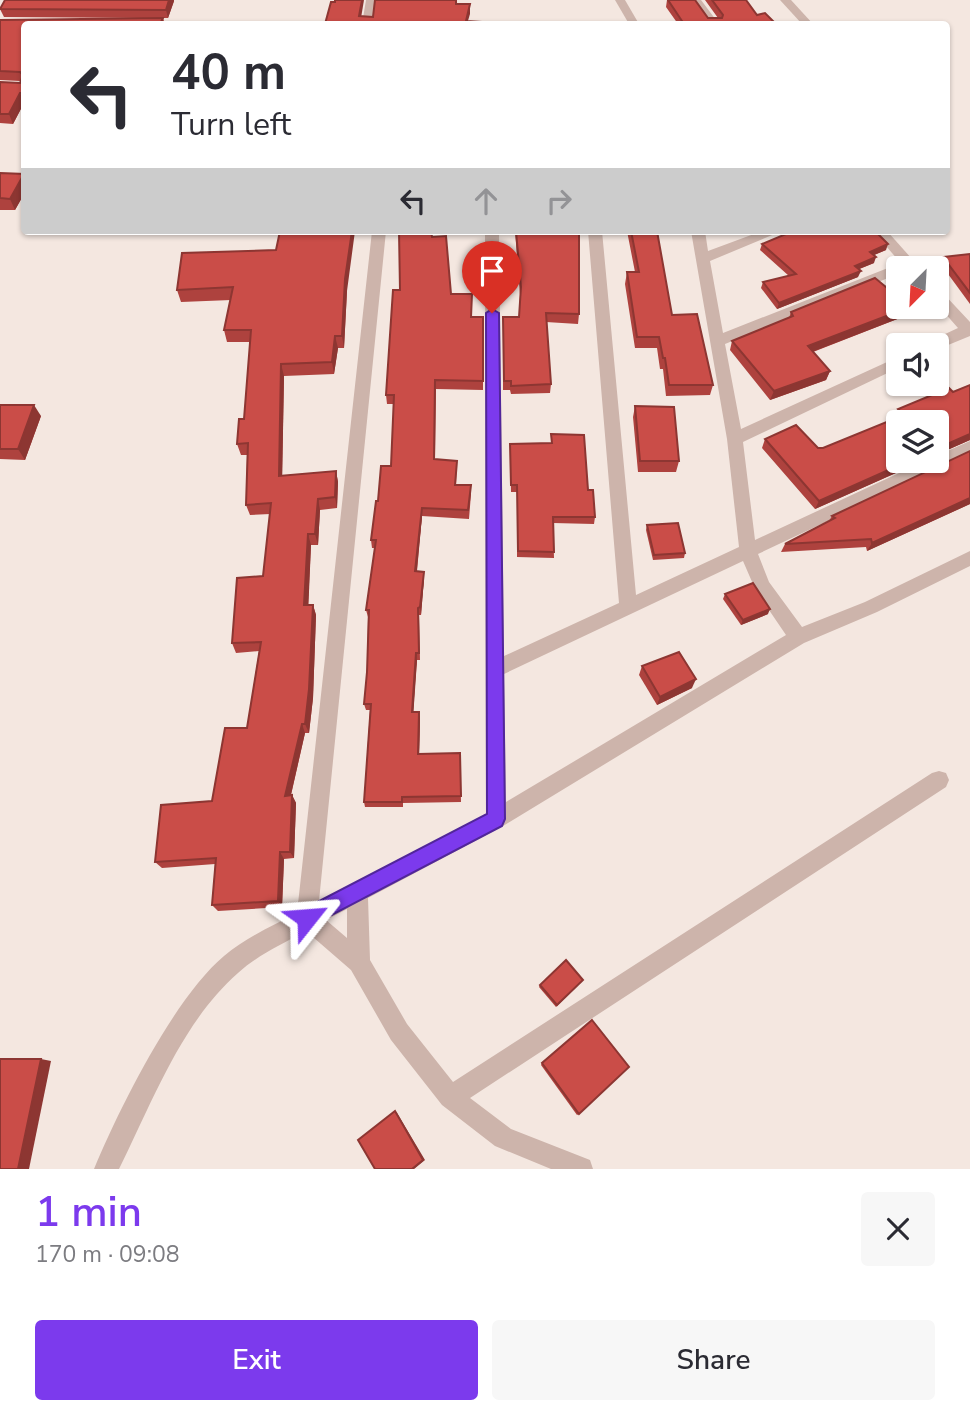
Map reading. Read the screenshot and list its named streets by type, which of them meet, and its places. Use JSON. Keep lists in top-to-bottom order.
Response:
{
  "north": "bottom left",
  "page": {
    "turn": ["40 m", "Turn left"],
    "heading": ["1 min", "170 m · 09:08"],
    "buttons": ["Exit", "Share"]
  }
}
